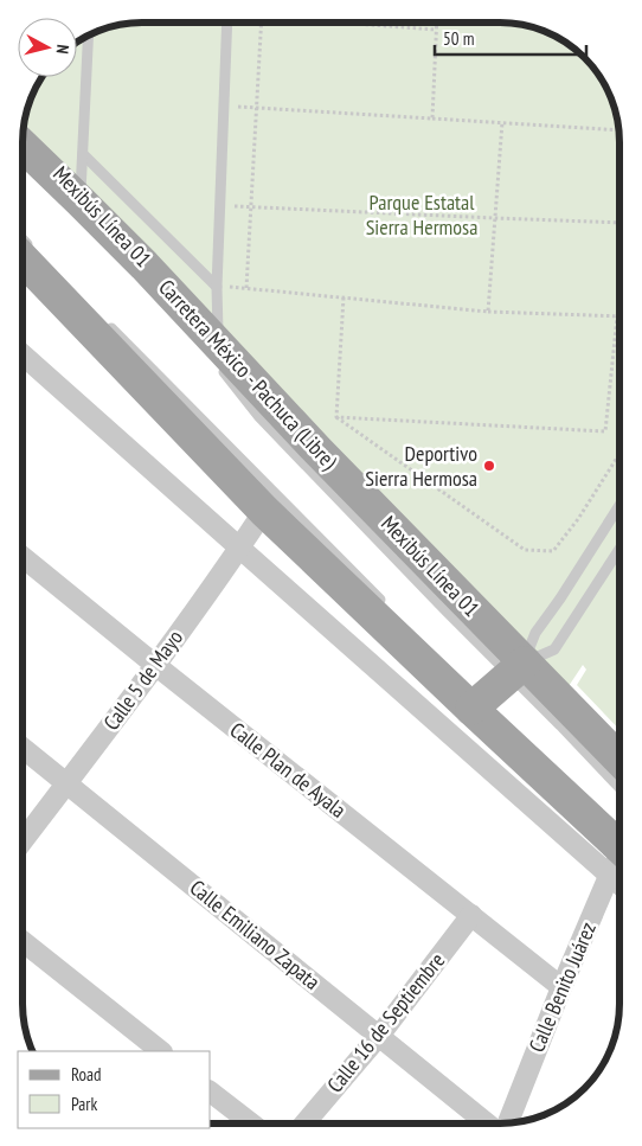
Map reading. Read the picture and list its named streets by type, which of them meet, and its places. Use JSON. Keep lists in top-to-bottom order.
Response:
{
  "streets": {
    "main road": ["Carretera México - Pachuca (Libre)"],
    "street": [
      "Calle 5 de Mayo",
      "Calle Plan de Ayala",
      "Calle Emiliano Zapata",
      "Calle Benito Juárez",
      "Calle 16 de Septiembre"
    ]
  },
  "crossings": [
    ["Calle 5 de Mayo", "Calle Plan de Ayala"],
    ["Calle 5 de Mayo", "Calle Emiliano Zapata"],
    ["Calle Plan de Ayala", "Calle Benito Juárez"],
    ["Calle Plan de Ayala", "Calle 16 de Septiembre"],
    ["Calle Emiliano Zapata", "Calle 16 de Septiembre"]
  ],
  "parks": ["Parque Estatal Sierra Hermosa"],
  "places": ["Deportivo Sierra Hermosa"],
  "legend": ["Road", "Park"],
  "scale_bar": "50 m",
  "north": "right"
}
